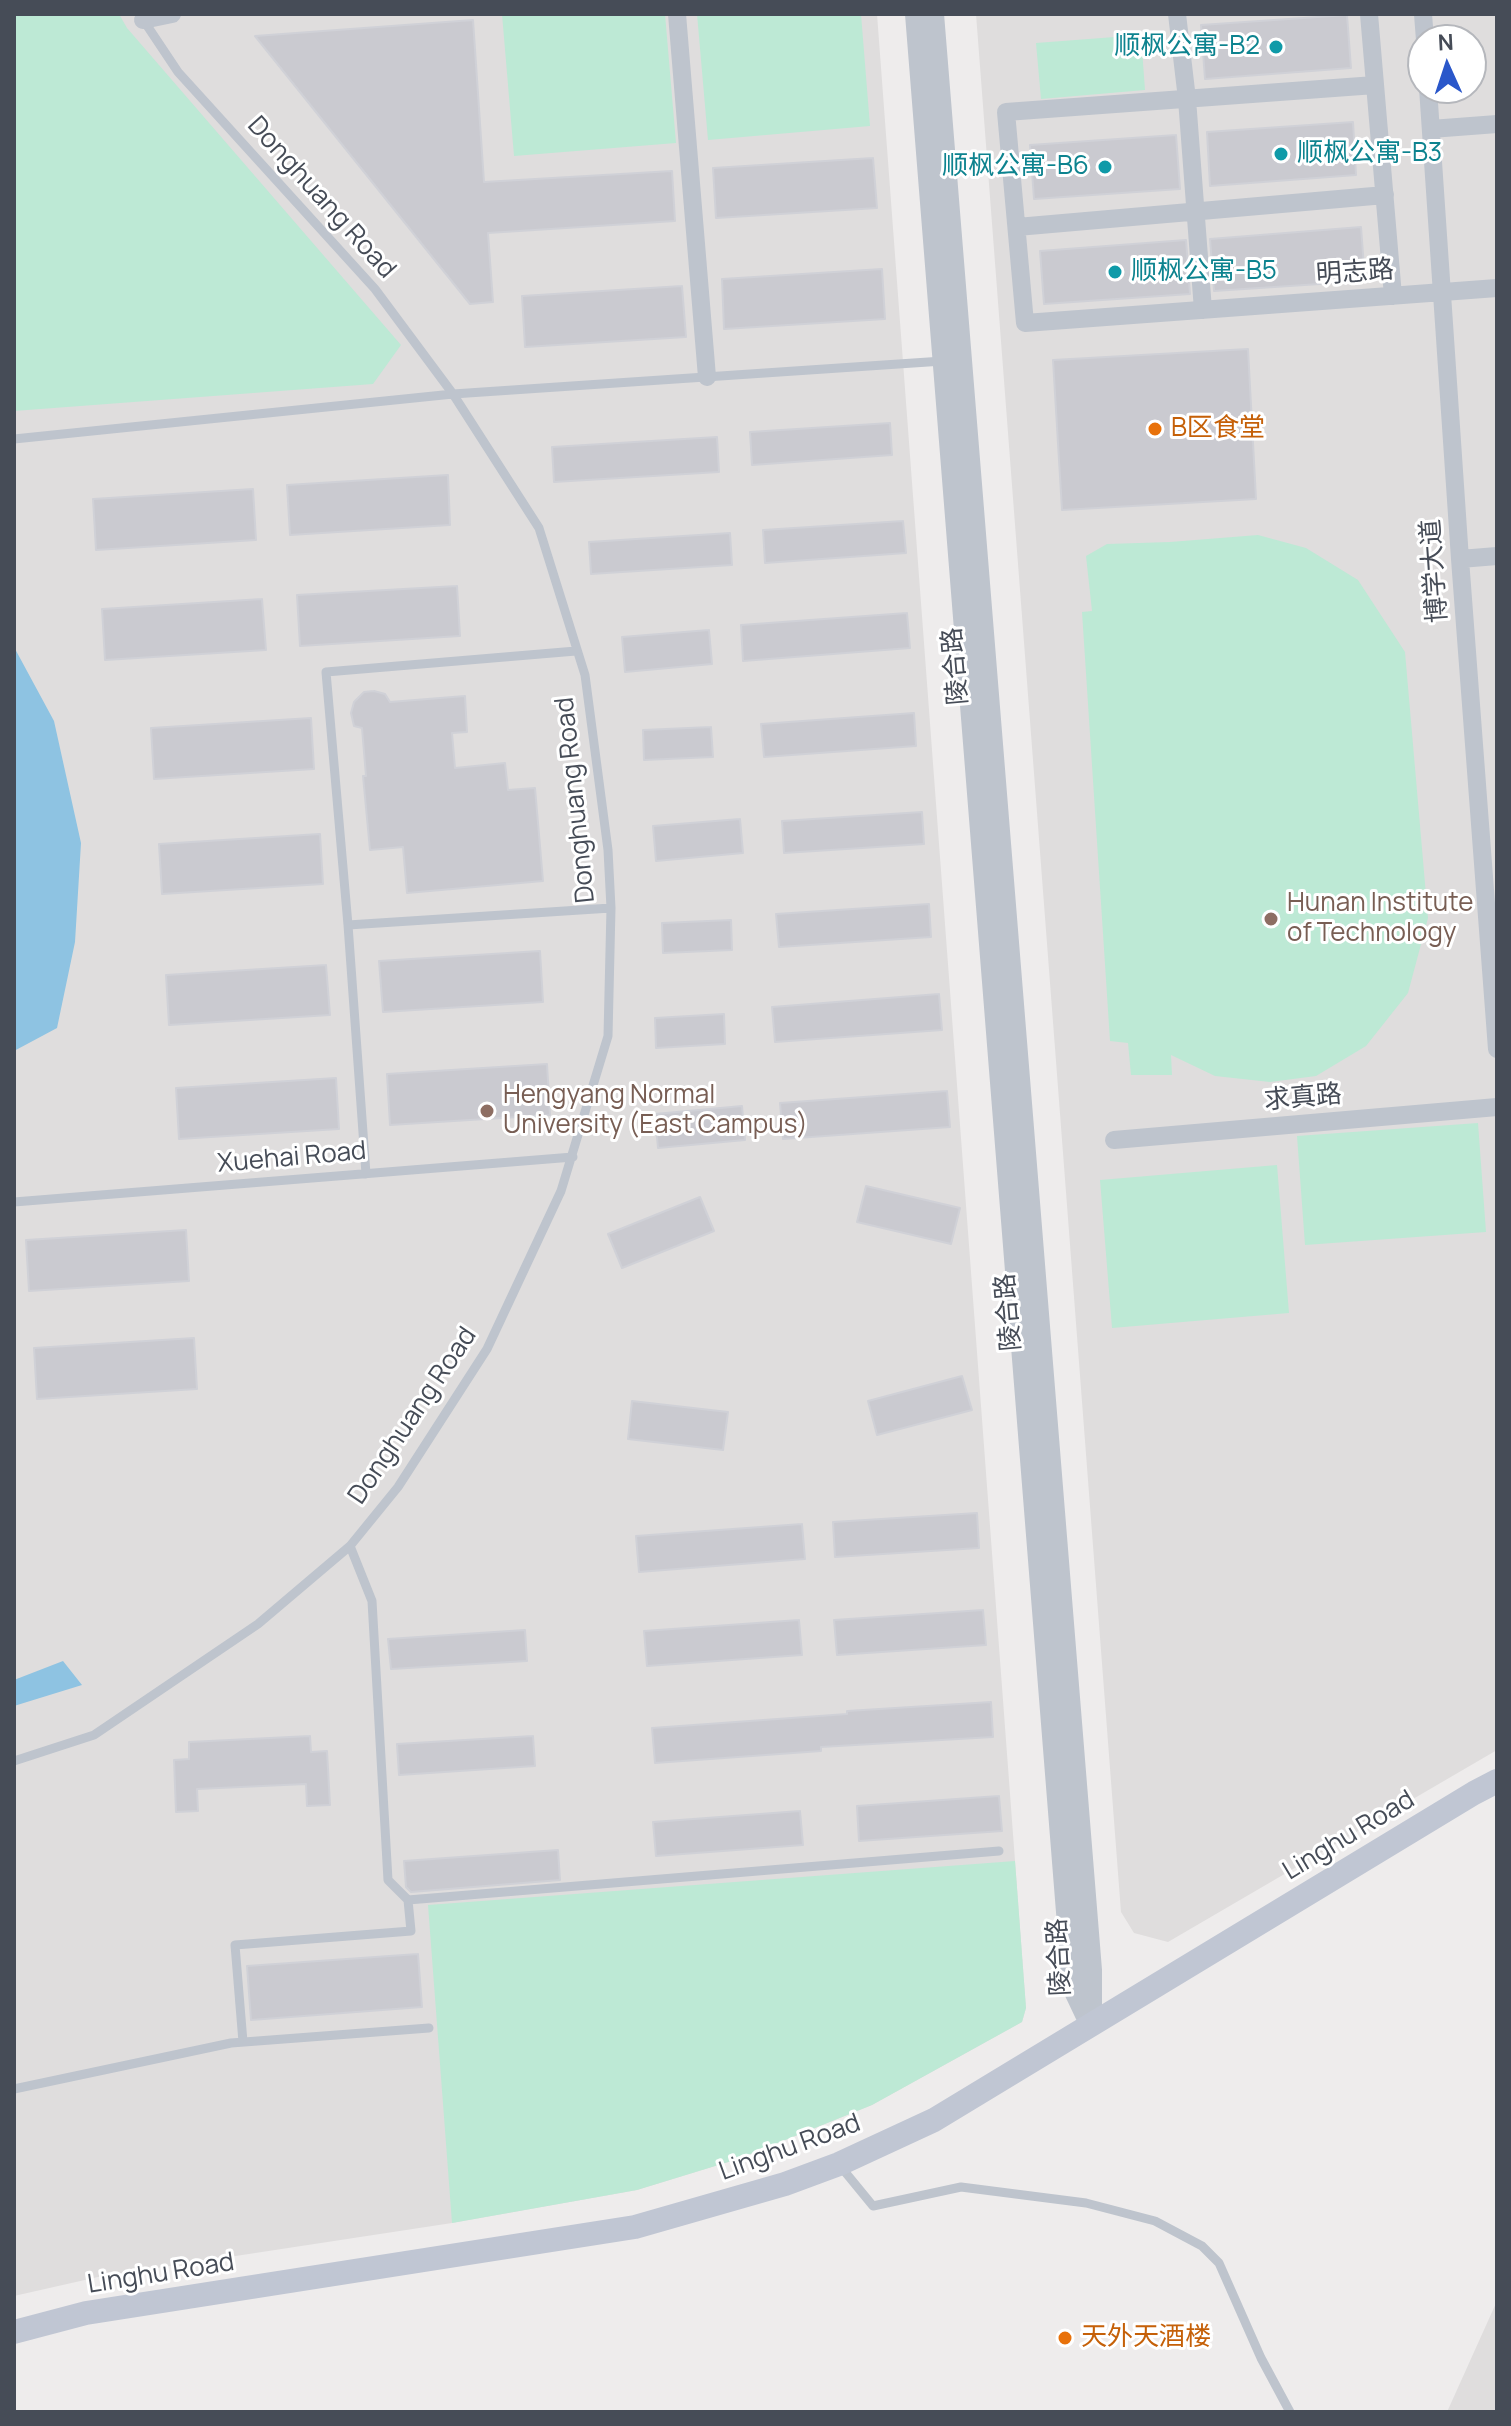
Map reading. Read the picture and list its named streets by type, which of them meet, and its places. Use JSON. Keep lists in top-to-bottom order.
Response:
{
  "streets": {
    "main road": ["Linghu Road"],
    "street": [
      "明志路",
      "博学大道",
      "陵合路",
      "求真路"
    ],
    "lane": ["Donghuang Road", "Xuehai Road"]
  },
  "crossings": [
    ["Donghuang Road", "Xuehai Road"],
    ["明志路", "博学大道"],
    ["陵合路", "Linghu Road"]
  ],
  "places": [
    "顺枫公寓-B2",
    "顺枫公寓-B3",
    "顺枫公寓-B6",
    "顺枫公寓-B5",
    "B区食堂",
    "Hunan Institute of Technology",
    "Hengyang Normal University (East Campus)",
    "天外天酒楼"
  ],
  "north": "top"
}
